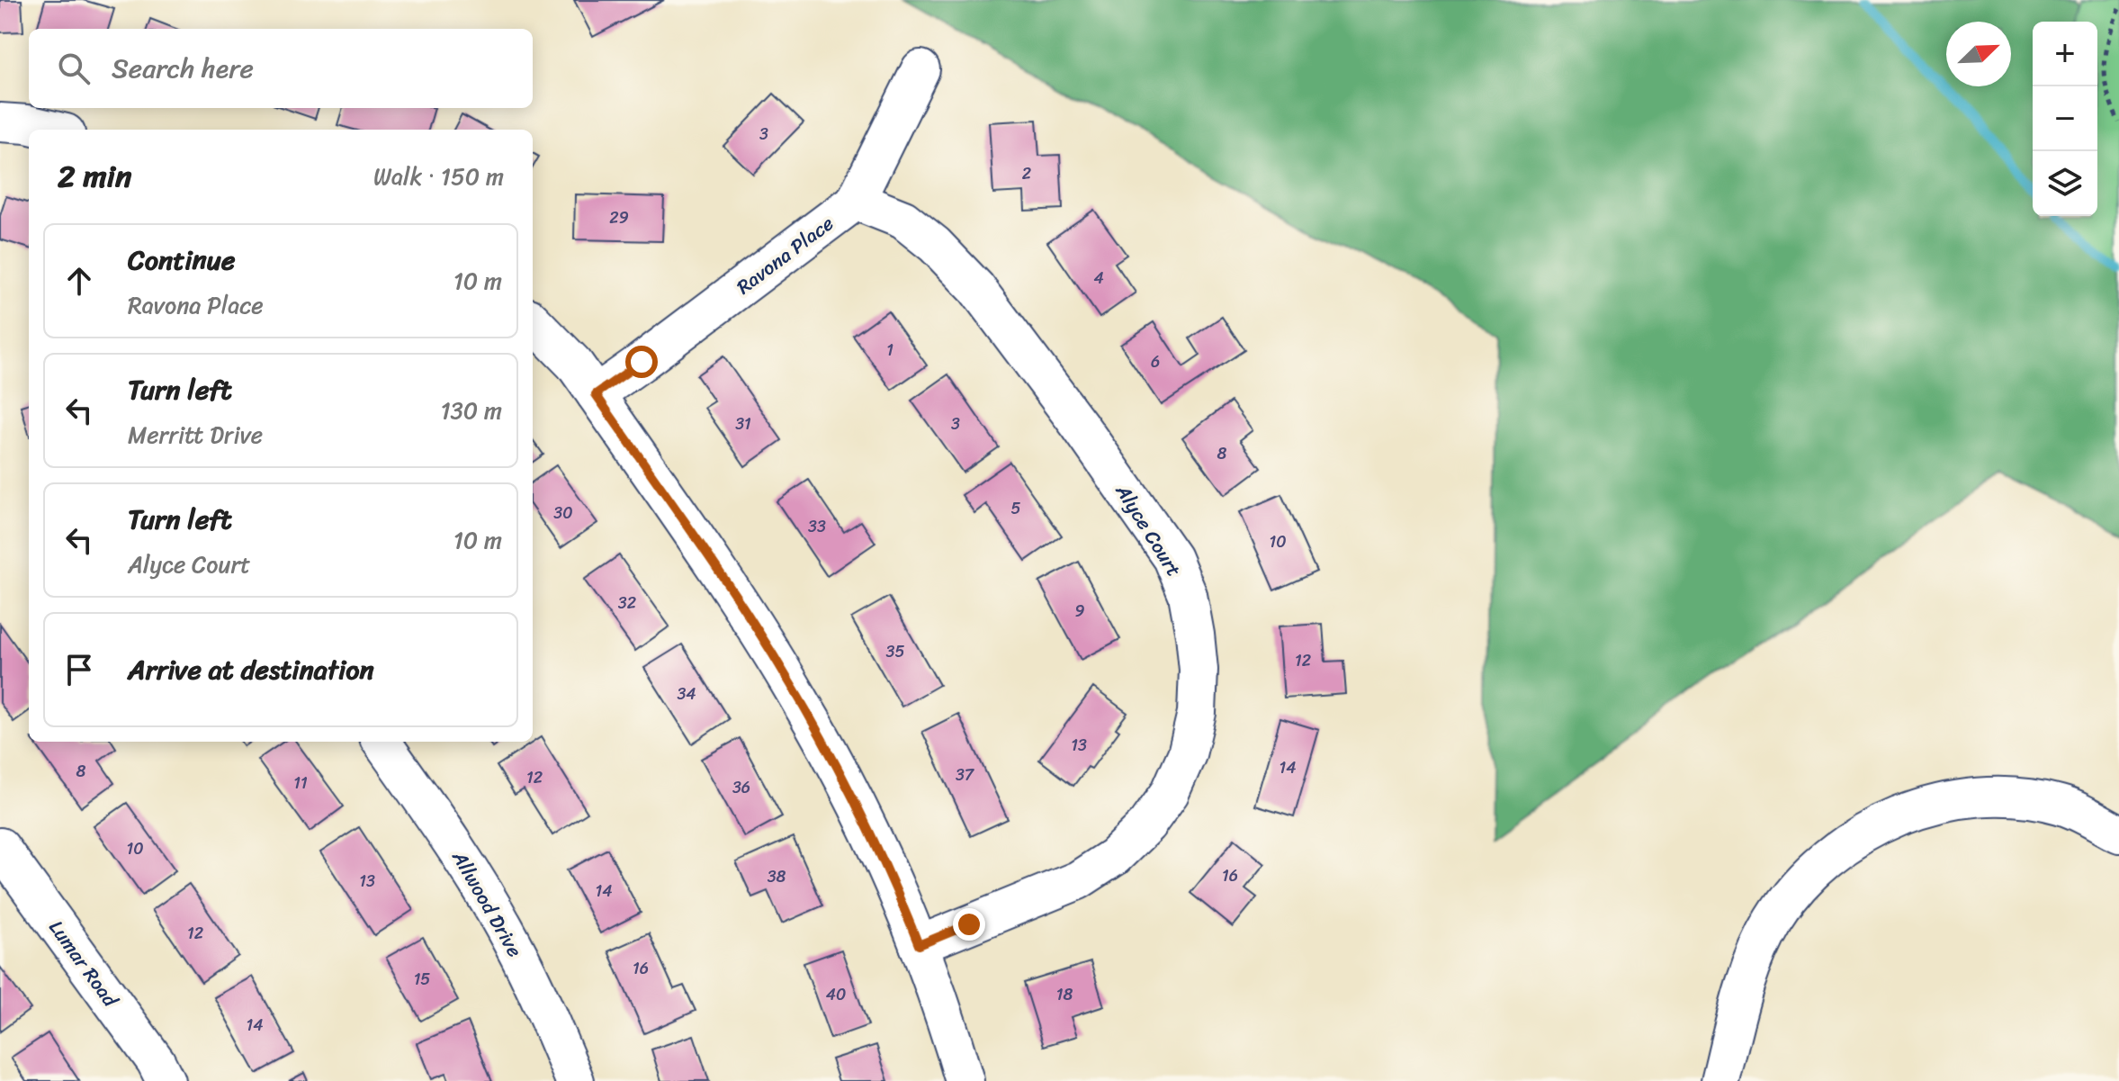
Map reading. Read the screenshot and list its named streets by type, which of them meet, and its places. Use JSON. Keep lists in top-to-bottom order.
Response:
{
  "streets": {
    "street": [
      "Ravona Place",
      "Alyce Court",
      "Allwood Drive",
      "Lumar Road"
    ]
  },
  "crossings": [
    ["Ravona Place", "Alyce Court"]
  ],
  "house_numbers": [
    "3",
    "2",
    "29",
    "4",
    "1",
    "6",
    "31",
    "3",
    "8",
    "5",
    "30",
    "33",
    "10",
    "32",
    "9",
    "35",
    "12",
    "34",
    "13",
    "14",
    "8",
    "37",
    "12",
    "11",
    "36",
    "10",
    "16",
    "38",
    "13",
    "14",
    "12",
    "16",
    "15",
    "40",
    "18",
    "14"
  ],
  "north": "top right",
  "page": {
    "map_buttons": ["+", "−"],
    "search": "Search here",
    "heading": ["2 min", "Walk · 150 m"],
    "list": [
      ["Continue", "Ravona Place", "10 m"],
      ["Turn left", "Merritt Drive", "130 m"],
      ["Turn left", "Alyce Court", "10 m"],
      "Arrive at destination"
    ]
  }
}
